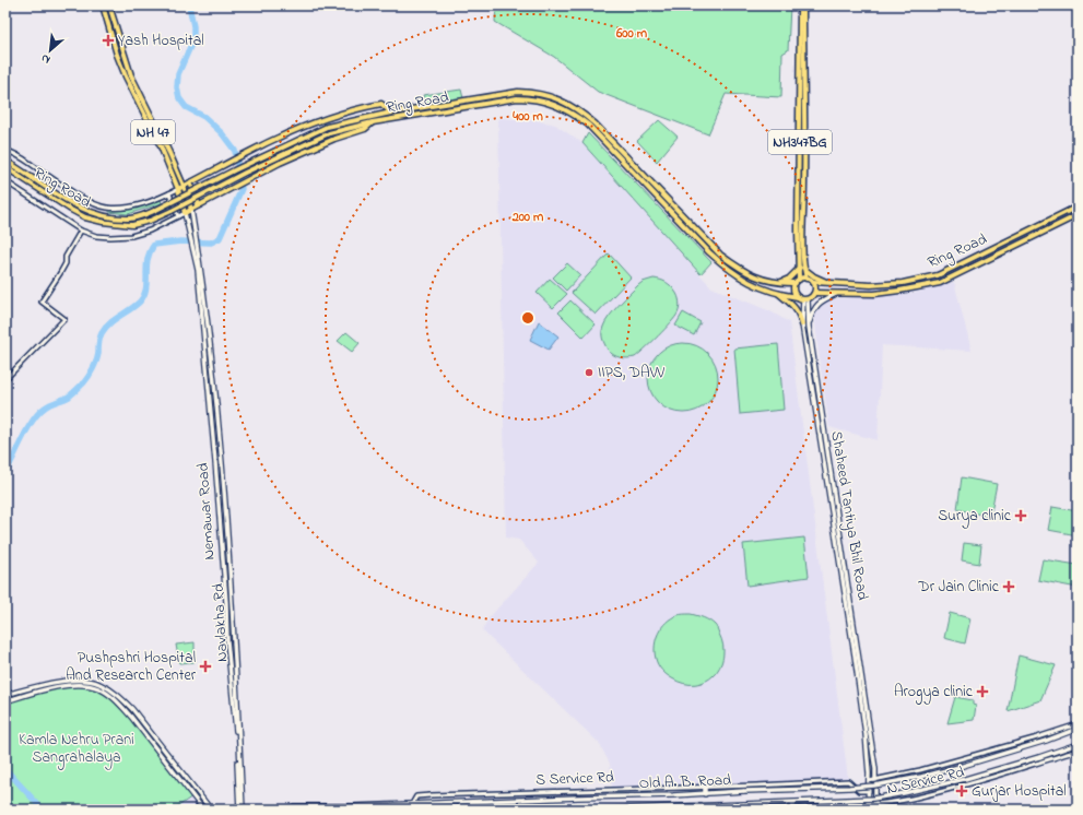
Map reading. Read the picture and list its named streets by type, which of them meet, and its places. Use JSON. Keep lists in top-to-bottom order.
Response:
{
  "streets": {
    "main road": [
      "Ring Road",
      "NH 47",
      "NH347BG",
      "Nemawar Road",
      "Shaheed Tantiya Bhil Road",
      "Navlakha Rd",
      "Old A. B. Road"
    ],
    "street": ["S Service Rd", "N Service Rd"]
  },
  "crossings": [
    ["Ring Road", "NH347BG"],
    ["Ring Road", "Shaheed Tantiya Bhil Road"],
    ["NH347BG", "Shaheed Tantiya Bhil Road"],
    ["Shaheed Tantiya Bhil Road", "N Service Rd"],
    ["S Service Rd", "Old A. B. Road"]
  ],
  "parks": ["Kamla Nehru Prani Sangrahalaya"],
  "places": {
    "health": [
      "Yash Hospital",
      "Surya clinic",
      "Dr Jain Clinic",
      "Pushpshri Hospital And Research Center",
      "Arogya clinic",
      "Gurjar Hospital"
    ],
    "other": ["IIPS, DAVV"]
  },
  "north": "bottom left",
  "rings": ["600 m", "400 m", "200 m"]
}
